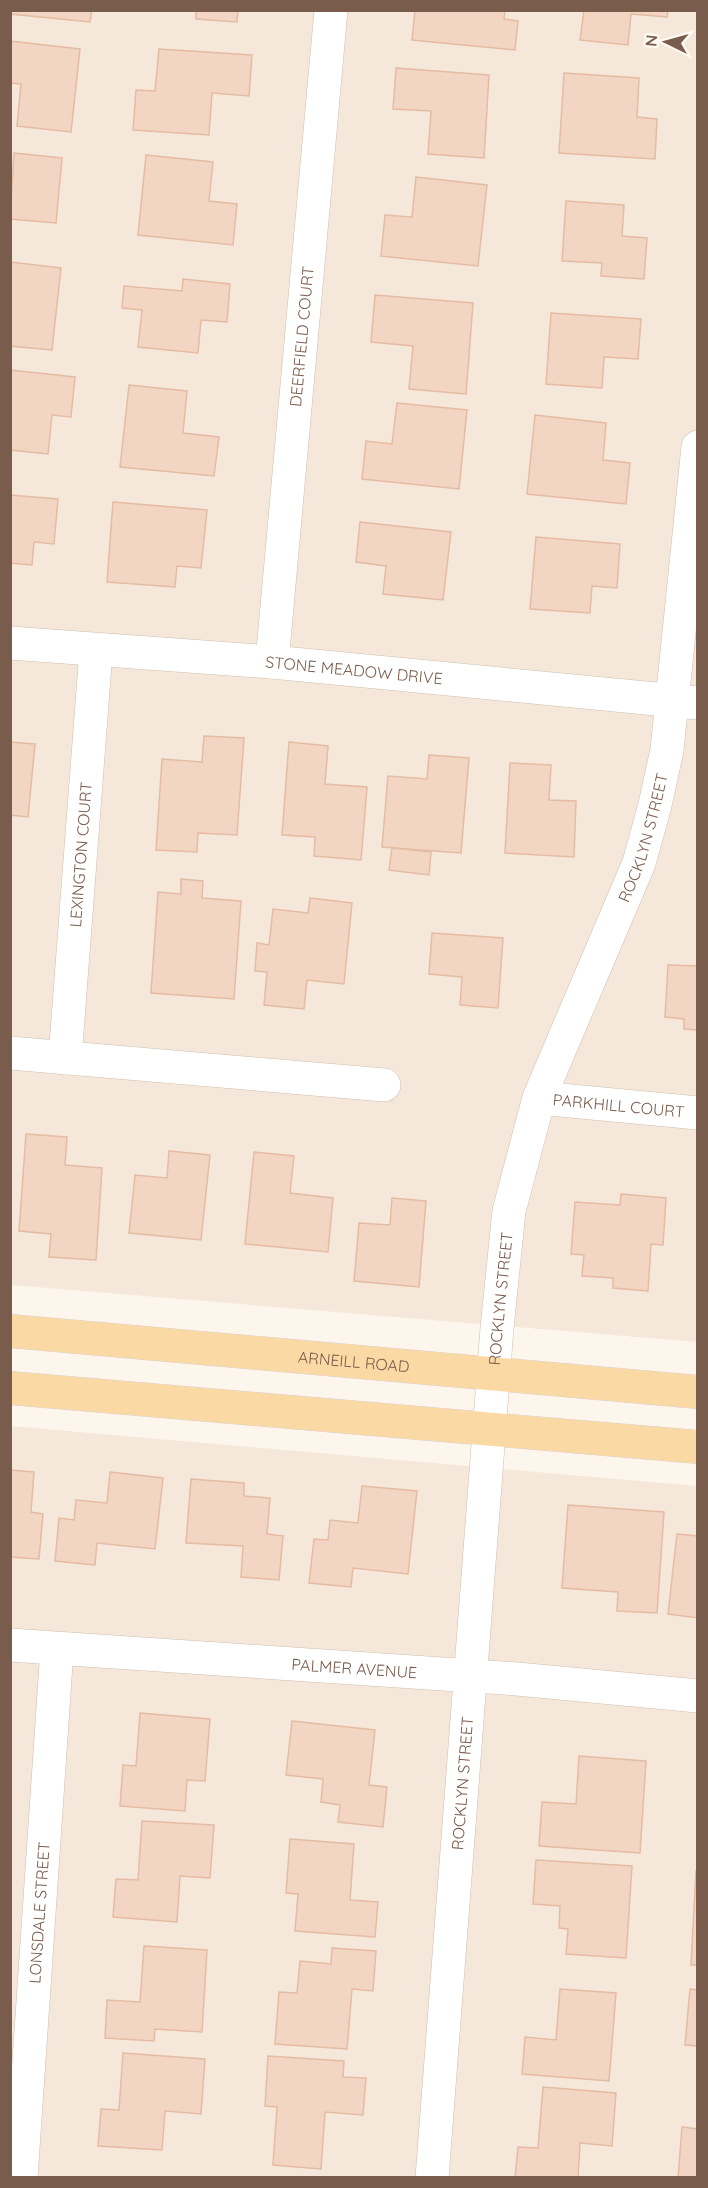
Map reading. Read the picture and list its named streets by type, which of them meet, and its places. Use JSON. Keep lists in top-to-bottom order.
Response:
{
  "streets": {
    "main road": ["ARNEILL ROAD"],
    "street": [
      "DEERFIELD COURT",
      "STONE MEADOW DRIVE",
      "ROCKLYN STREET",
      "LEXINGTON COURT",
      "PARKHILL COURT",
      "PALMER AVENUE",
      "LONSDALE STREET"
    ]
  },
  "crossings": [
    ["DEERFIELD COURT", "STONE MEADOW DRIVE"],
    ["STONE MEADOW DRIVE", "ROCKLYN STREET"],
    ["STONE MEADOW DRIVE", "LEXINGTON COURT"],
    ["ROCKLYN STREET", "PARKHILL COURT"],
    ["ROCKLYN STREET", "ARNEILL ROAD"],
    ["ROCKLYN STREET", "PALMER AVENUE"],
    ["PALMER AVENUE", "LONSDALE STREET"]
  ],
  "north": "left"
}
